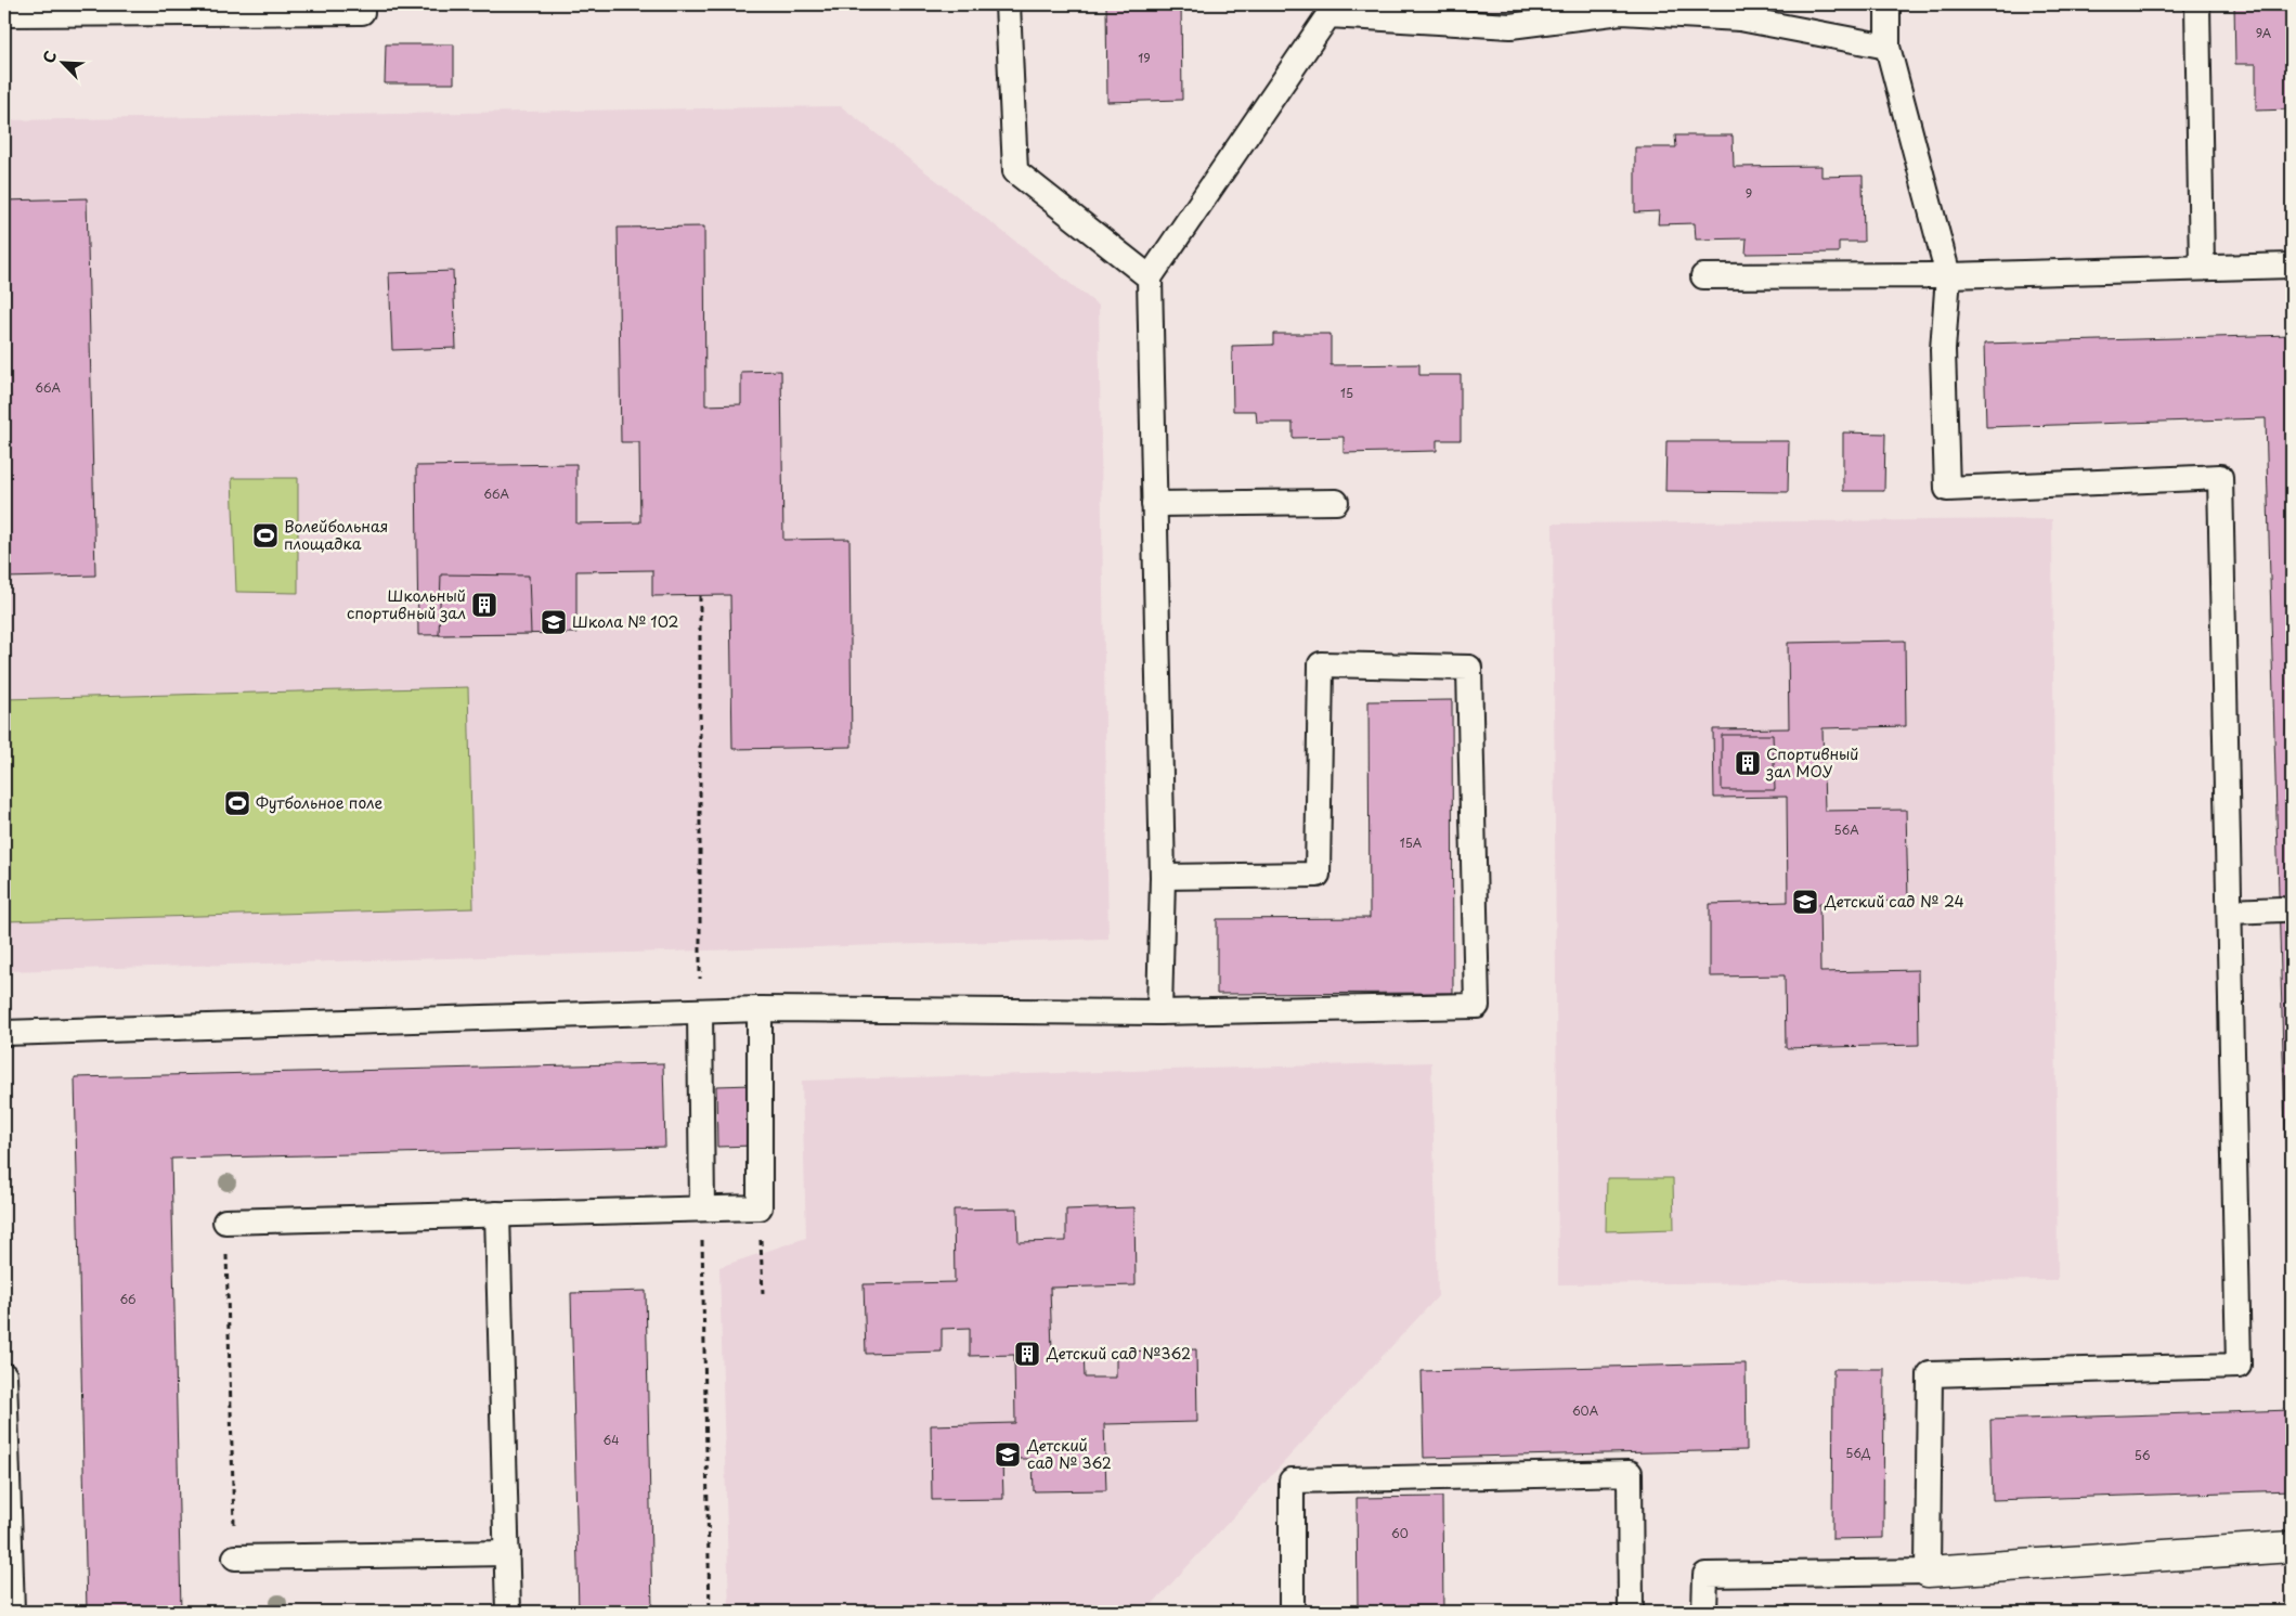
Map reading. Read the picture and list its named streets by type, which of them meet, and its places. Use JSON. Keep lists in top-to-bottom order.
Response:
{
  "places": {
    "sports": ["Волейбольная площадка", "Футбольное поле"],
    "building": ["Школьный спортивный зал", "Спортивный зал МОУ", "Детский сад №362"],
    "school or university": ["Школа № 102", "Детский сад № 24", "Детский сад № 362"]
  },
  "house_numbers": [
    "9А",
    "19",
    "9",
    "66А",
    "15",
    "66А",
    "56А",
    "15А",
    "66",
    "60А",
    "64",
    "56Д",
    "56",
    "60"
  ],
  "north": "top left"
}
